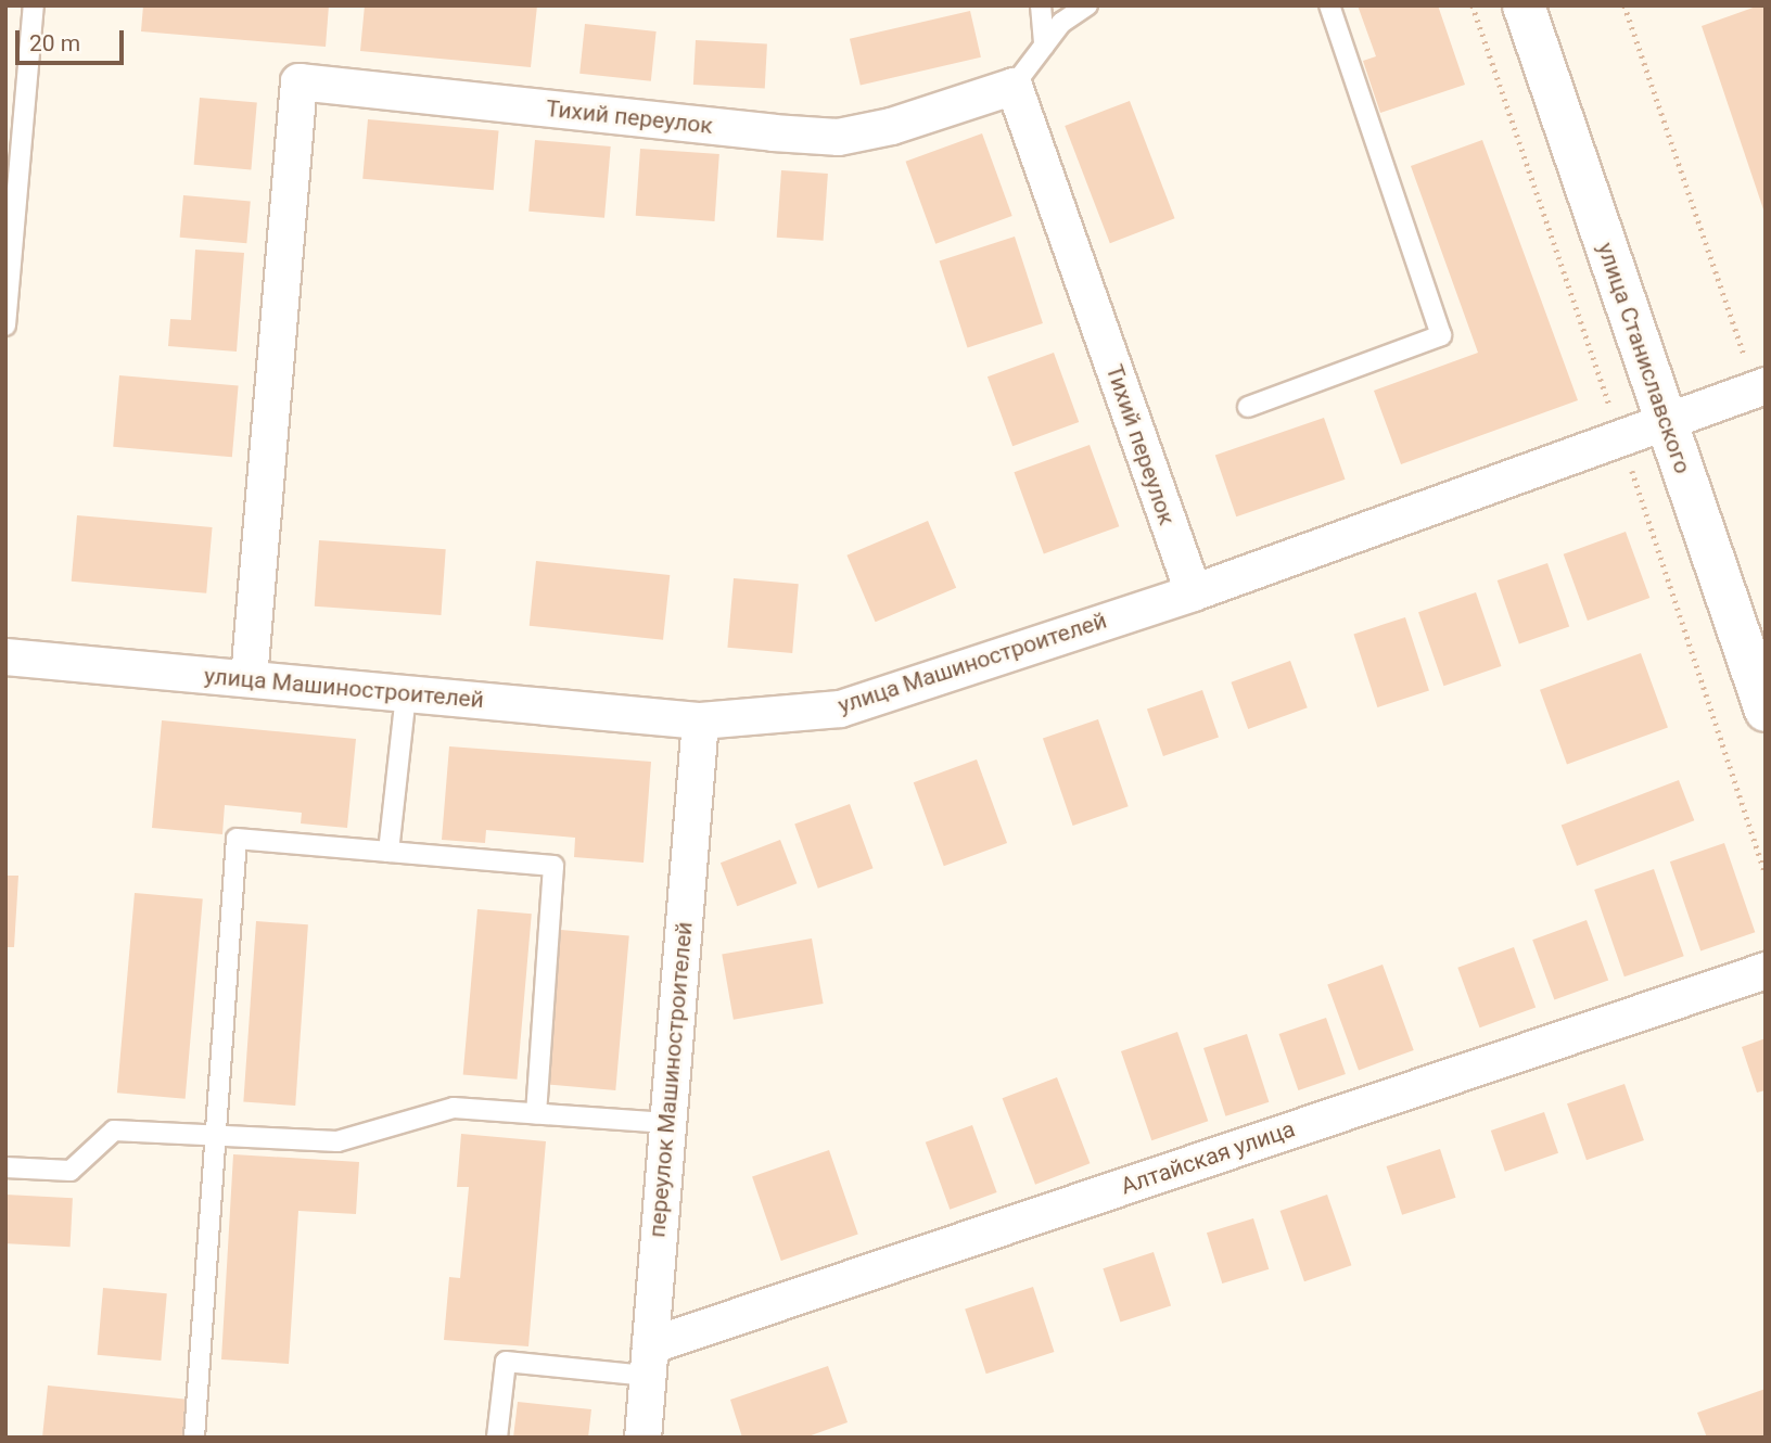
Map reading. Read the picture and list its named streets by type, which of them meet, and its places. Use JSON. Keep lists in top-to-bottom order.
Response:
{
  "streets": {
    "main road": ["улица Станиславского"],
    "street": [
      "Тихий переулок",
      "улица Машиностроителей",
      "переулок Машиностроителей",
      "Алтайская улица"
    ]
  },
  "crossings": [
    ["Тихий переулок", "улица Машиностроителей"],
    ["улица Станиславского", "улица Машиностроителей"],
    ["улица Машиностроителей", "переулок Машиностроителей"],
    ["переулок Машиностроителей", "Алтайская улица"]
  ],
  "scale_bar": "20 m"
}
